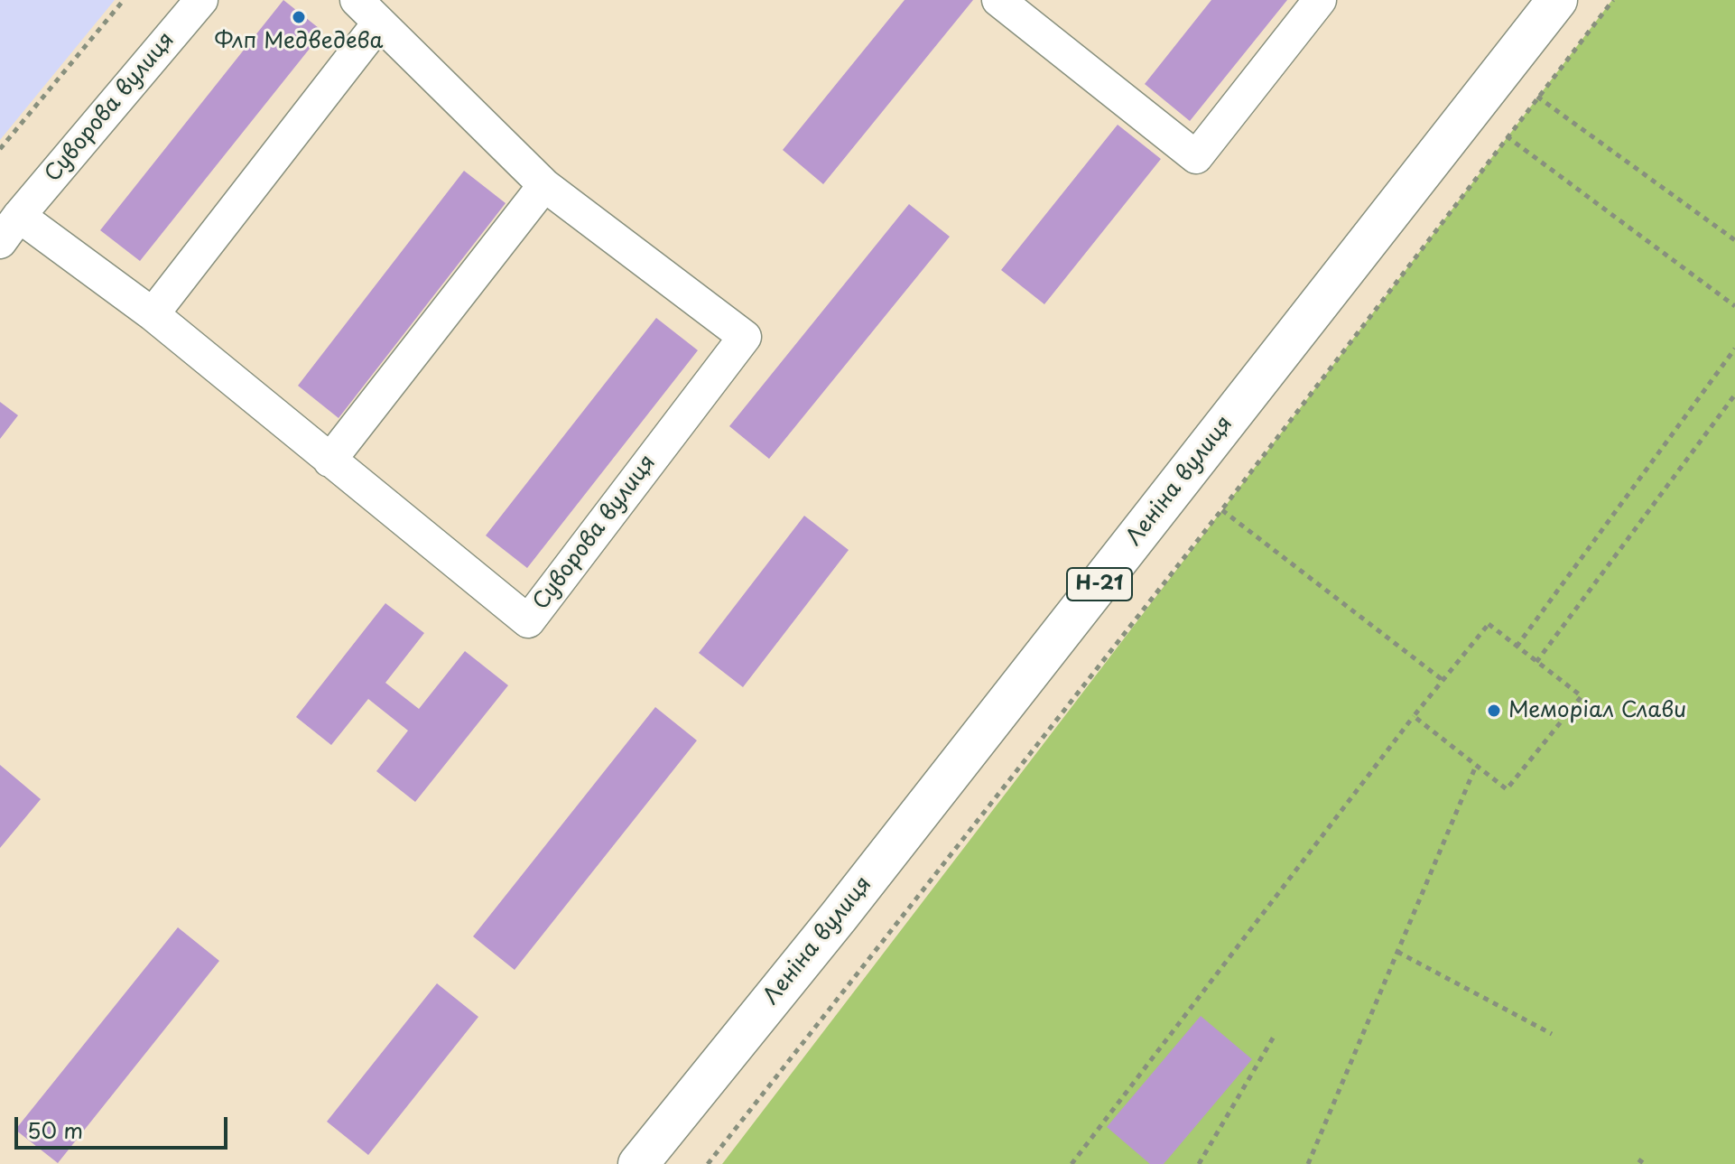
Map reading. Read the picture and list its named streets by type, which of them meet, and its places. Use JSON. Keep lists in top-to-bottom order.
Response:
{
  "streets": {
    "main road": ["Леніна вулиця", "Н-21"],
    "street": ["Суворова вулиця"]
  },
  "places": ["Флп Медведева", "Меморіал Слави"],
  "scale_bar": "50 m"
}
